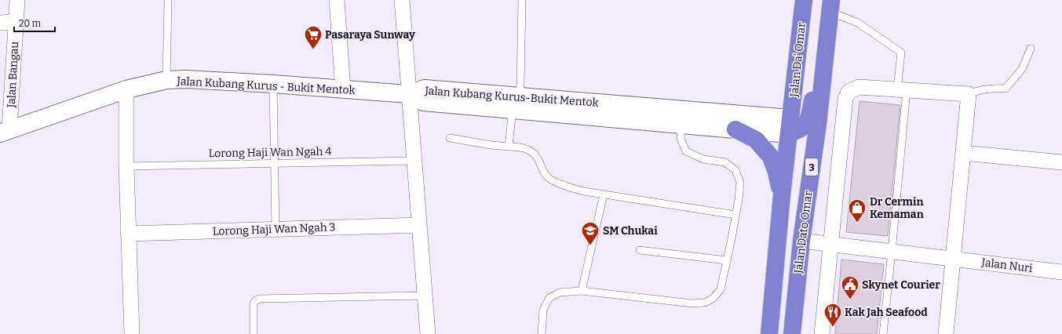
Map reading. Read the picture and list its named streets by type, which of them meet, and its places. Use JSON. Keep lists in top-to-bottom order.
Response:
{
  "streets": {
    "highway": ["Jalan Da' Omar", "3", "Jalan Dato Omar"],
    "main road": ["Jalan Kubang Kurus - Bukit Mentok", "Jalan Kubang Kurus-Bukit Mentok"],
    "street": ["Jalan Bangau", "Lorong Haji Wan Ngah 3", "Jalan Nuri"],
    "lane": ["Lorong Haji Wan Ngah 4"]
  },
  "crossings": [
    ["Jalan Da' Omar", "Jalan Kubang Kurus-Bukit Mentok"],
    ["Jalan Da' Omar", "Jalan Dato Omar"],
    ["Jalan Bangau", "Jalan Kubang Kurus - Bukit Mentok"],
    ["Jalan Kubang Kurus - Bukit Mentok", "Jalan Kubang Kurus-Bukit Mentok"],
    ["Jalan Kubang Kurus-Bukit Mentok", "Jalan Dato Omar"],
    ["Jalan Dato Omar", "Jalan Nuri"]
  ],
  "places": {
    "supermarket": ["Pasaraya Sunway"],
    "shop": ["Dr Cermin Kemaman"],
    "school or university": ["SM Chukai"],
    "public building": ["Skynet Courier"],
    "restaurant": ["Kak Jah Seafood"]
  },
  "scale_bar": "20 m"
}
